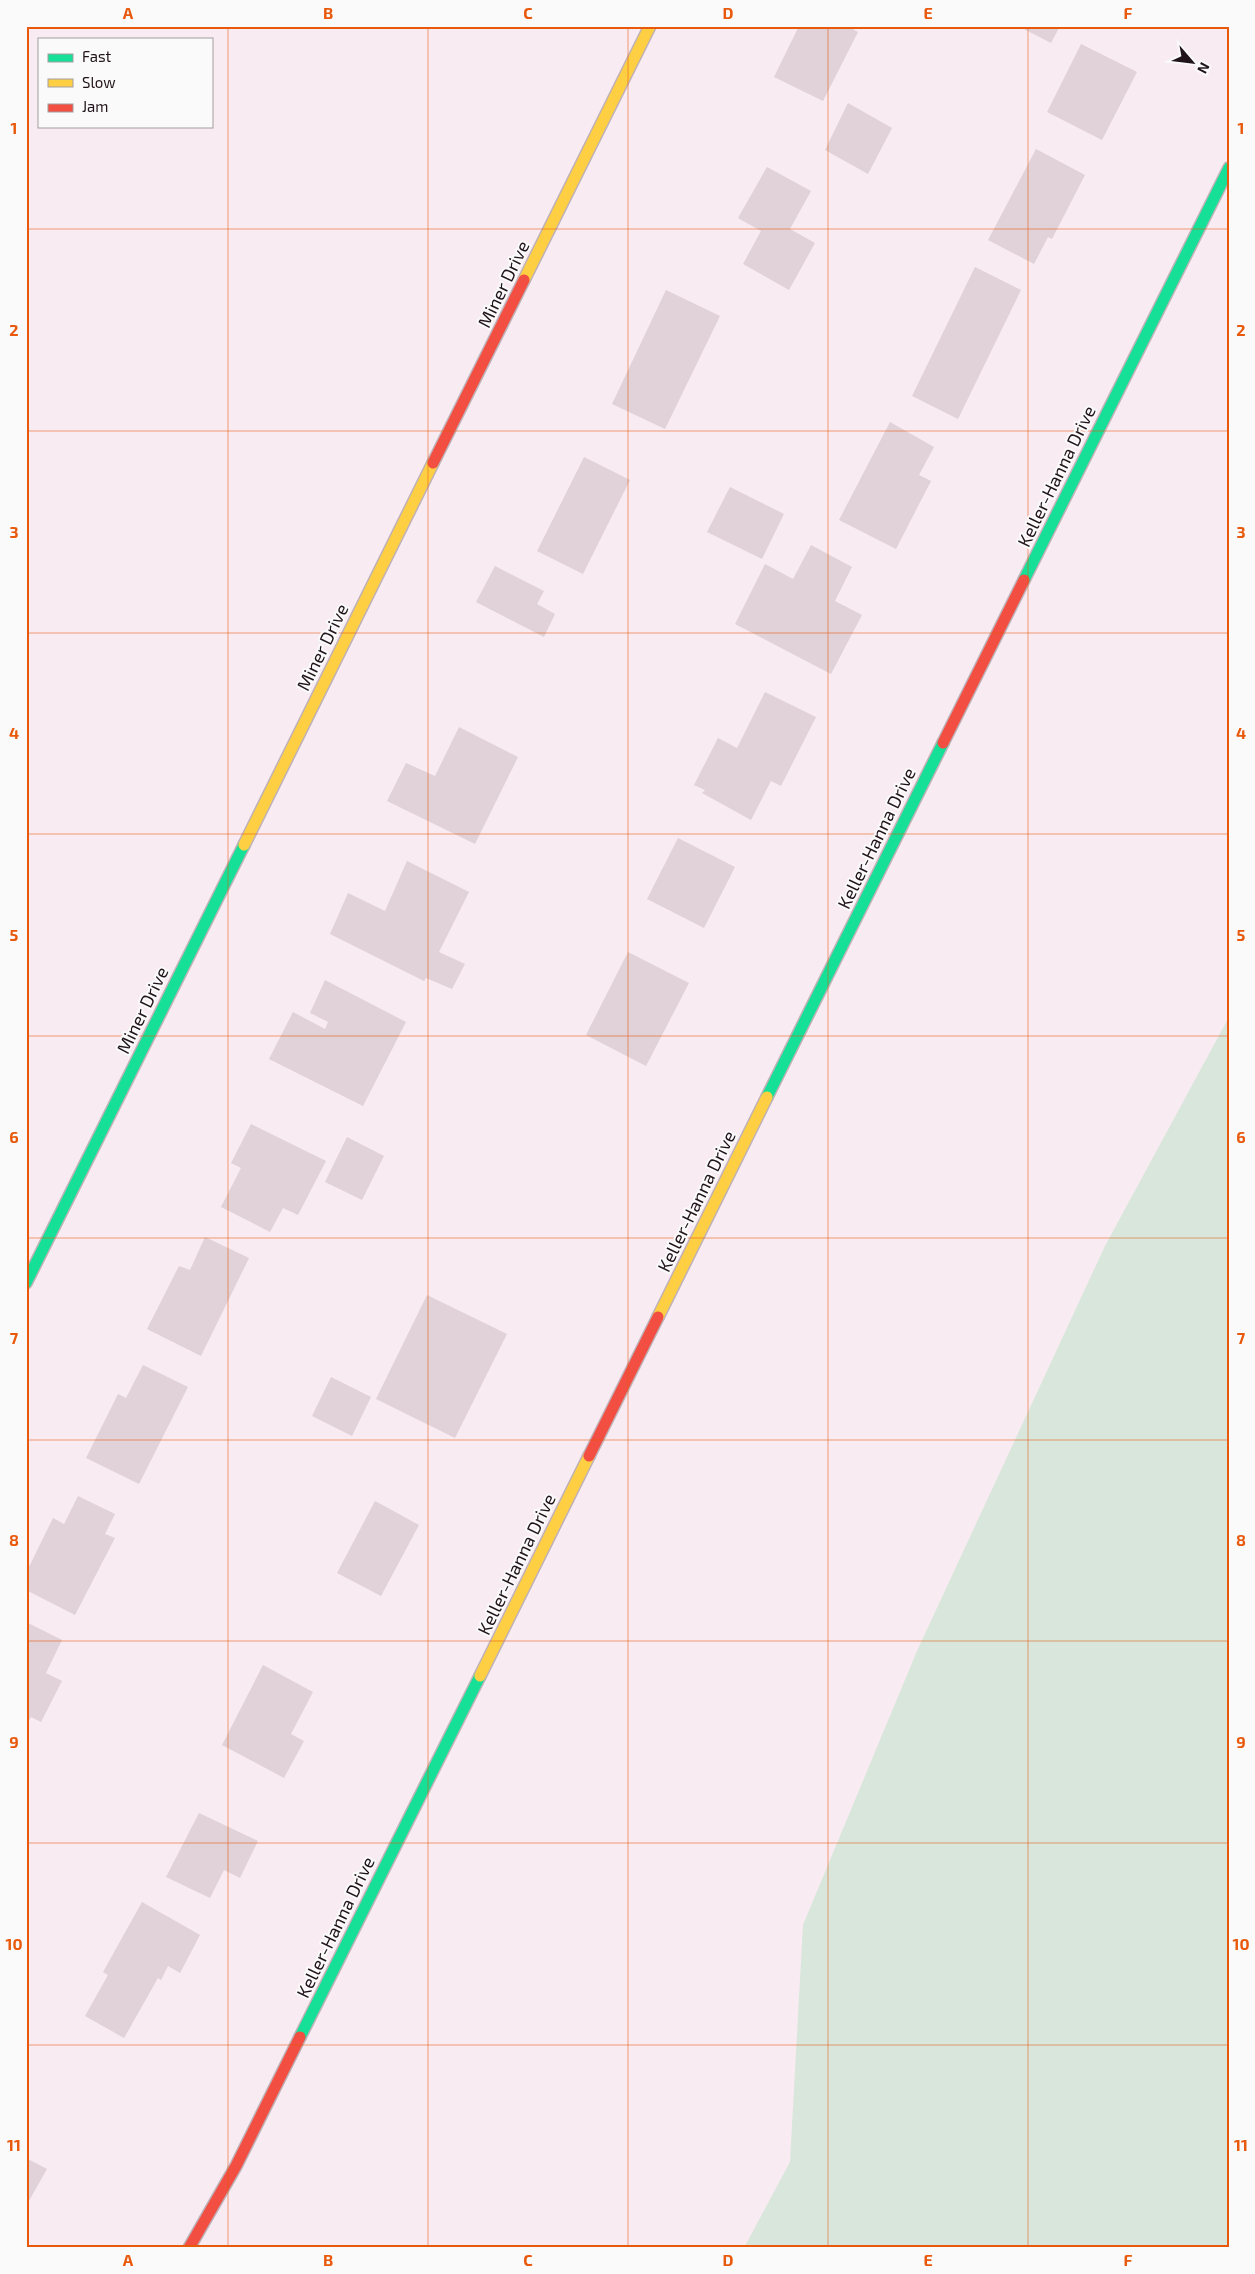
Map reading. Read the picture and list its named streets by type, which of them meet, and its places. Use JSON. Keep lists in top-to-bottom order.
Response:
{
  "streets": {
    "street": ["Miner Drive", "Keller-Hanna Drive"]
  },
  "legend": ["Fast", "Slow", "Jam"],
  "north": "bottom right",
  "grid": {
    "columns": [
      "A",
      "B",
      "C",
      "D",
      "E",
      "F"
    ],
    "rows": [
      "1",
      "2",
      "3",
      "4",
      "5",
      "6",
      "7",
      "8",
      "9",
      "10",
      "11"
    ]
  }
}
